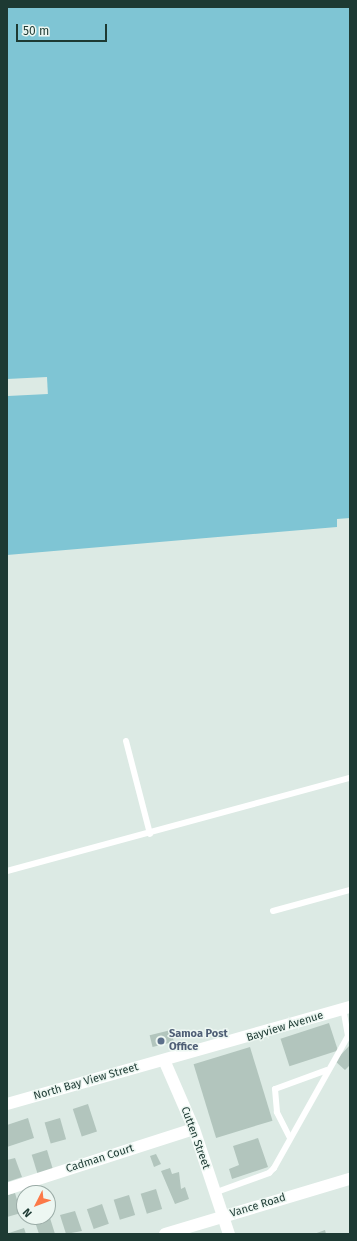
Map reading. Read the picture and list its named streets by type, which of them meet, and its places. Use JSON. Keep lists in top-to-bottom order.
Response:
{
  "streets": {
    "street": [
      "Bayview Avenue",
      "North Bay View Street",
      "Cutten Street",
      "Cadman Court",
      "Vance Road"
    ]
  },
  "crossings": [
    ["Bayview Avenue", "North Bay View Street"],
    ["Bayview Avenue", "Cutten Street"],
    ["North Bay View Street", "Cutten Street"],
    ["Cutten Street", "Cadman Court"],
    ["Cutten Street", "Vance Road"]
  ],
  "places": ["Samoa Post Office"],
  "scale_bar": "50 m",
  "north": "bottom left"
}
